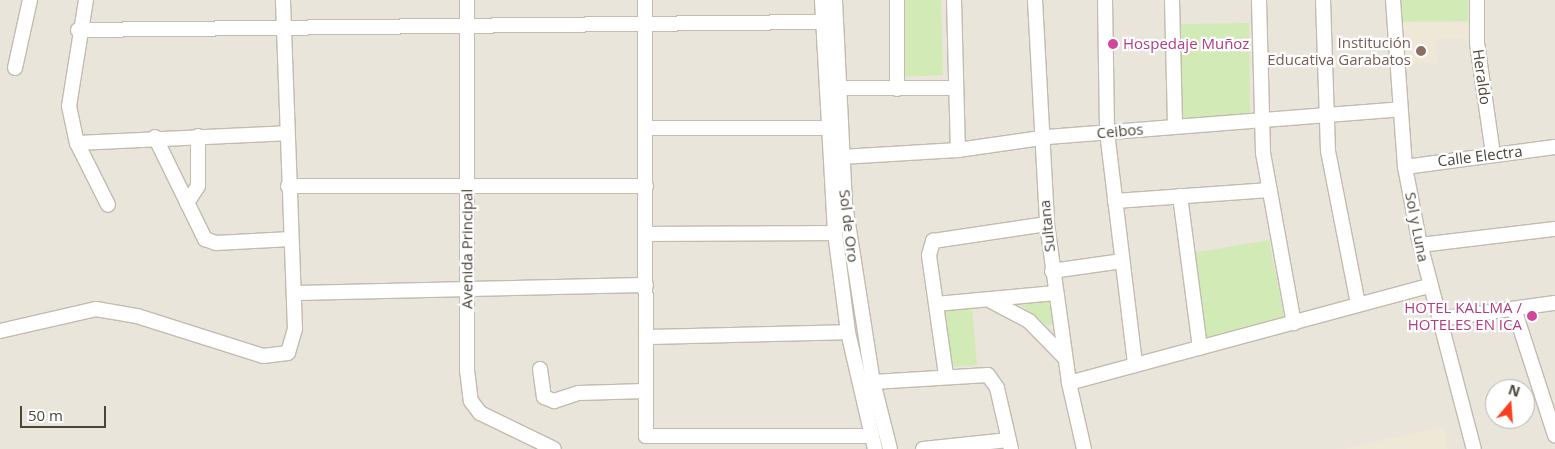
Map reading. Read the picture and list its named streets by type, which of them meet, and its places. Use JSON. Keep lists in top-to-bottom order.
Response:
{
  "streets": {
    "street": [
      "Heraldo",
      "Ceibos",
      "Calle Electra",
      "Sol de Oro",
      "Sultana",
      "Sol y Luna",
      "Avenida Principal"
    ]
  },
  "crossings": [
    ["Heraldo", "Calle Electra"],
    ["Ceibos", "Sol de Oro"],
    ["Ceibos", "Sultana"],
    ["Ceibos", "Sol y Luna"],
    ["Calle Electra", "Sol y Luna"]
  ],
  "places": ["Hospedaje Muñoz", "Institución Educativa Garabatos", "HOTEL KALLMA / HOTELES EN ICA"],
  "scale_bar": "50 m",
  "north": "top"
}
